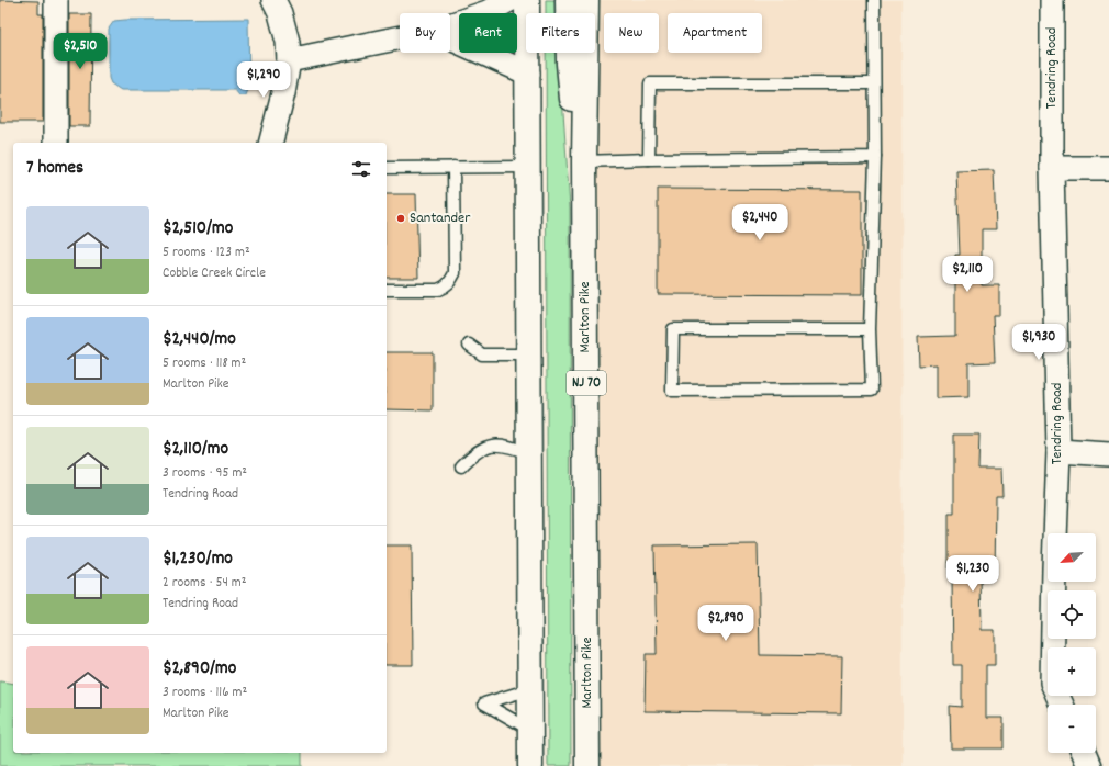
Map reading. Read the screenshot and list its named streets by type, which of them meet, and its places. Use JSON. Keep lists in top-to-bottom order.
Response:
{
  "streets": {
    "highway": ["Marlton Pike", "NJ 70"],
    "street": ["Tendring Road"]
  },
  "places": ["Santander"],
  "north": "bottom left",
  "page": {
    "chip": [
      "Buy",
      "Rent",
      "Filters",
      "New",
      "Apartment"
    ],
    "price": [
      "$2,510",
      "$1,290",
      "$2,440",
      "$2,110",
      "$1,930",
      "$1,230",
      "$2,890"
    ],
    "heading": "7 homes",
    "list": [
      {
        "name": "$2,510/mo",
        "note": "5 rooms · 123 m² · Cobble Creek Circle"
      },
      {
        "name": "$2,440/mo",
        "note": "5 rooms · 118 m² · Marlton Pike"
      },
      {
        "name": "$2,110/mo",
        "note": "3 rooms · 95 m² · Tendring Road"
      },
      {
        "name": "$1,230/mo",
        "note": "2 rooms · 54 m² · Tendring Road"
      },
      {
        "name": "$2,890/mo",
        "note": "3 rooms · 116 m² · Marlton Pike"
      }
    ],
    "map_buttons": ["+", "−"]
  }
}
